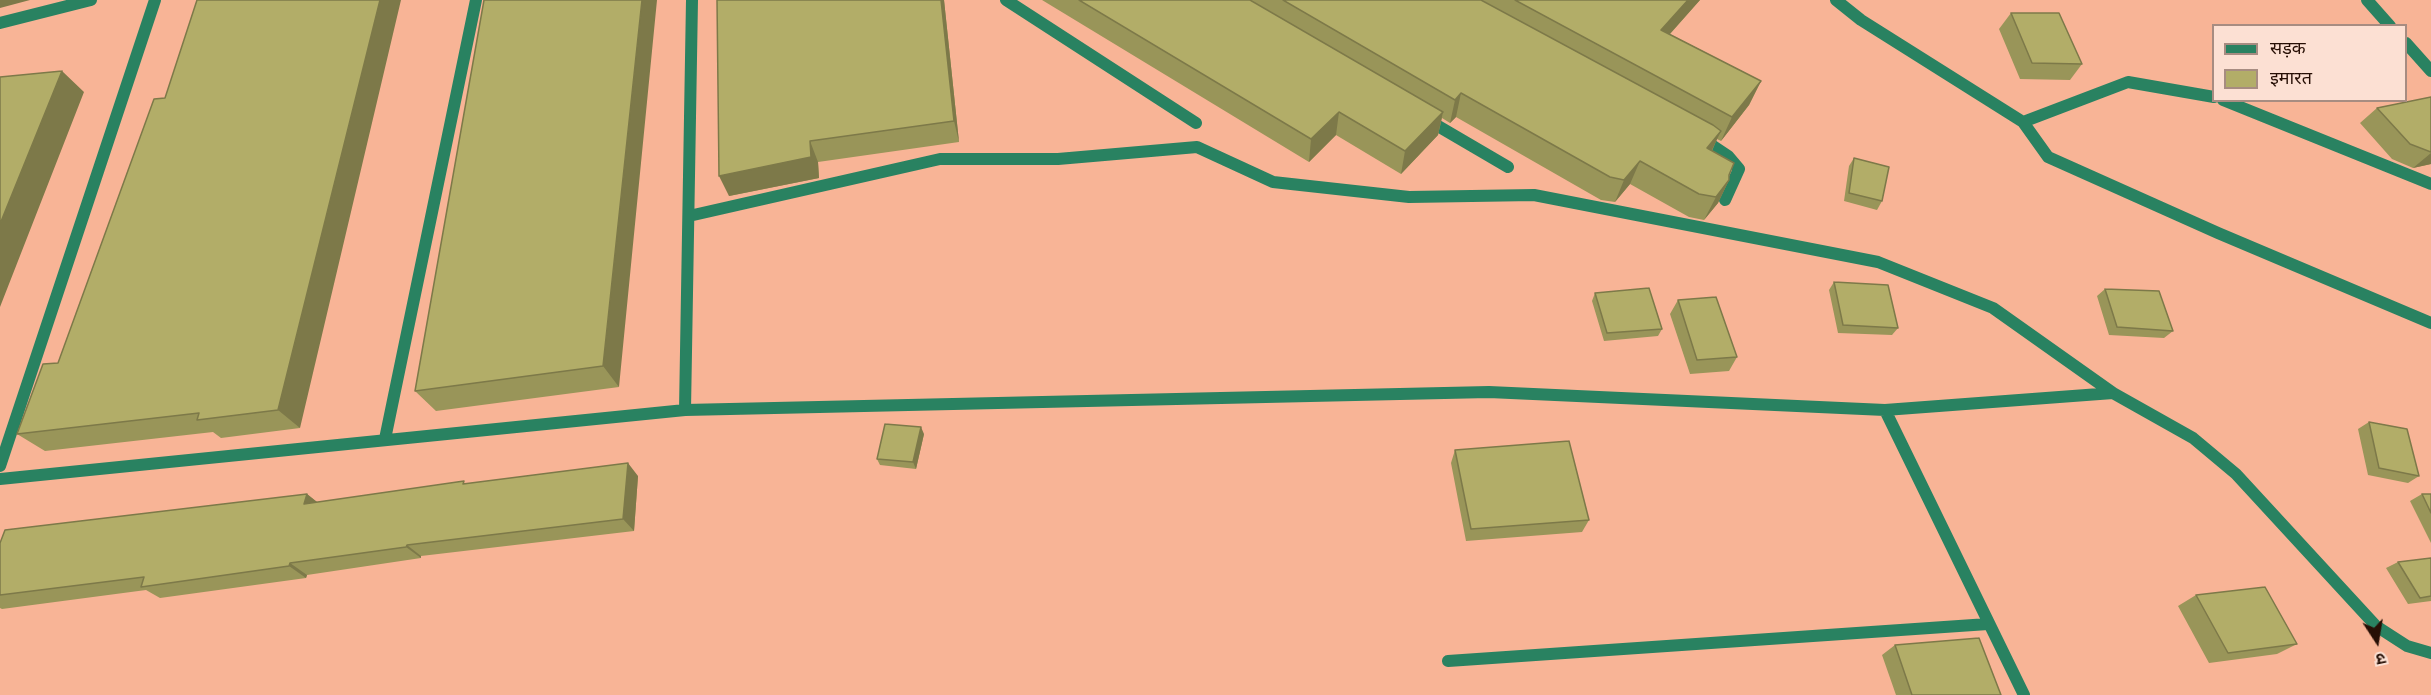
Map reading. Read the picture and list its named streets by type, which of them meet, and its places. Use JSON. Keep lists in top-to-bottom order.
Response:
{
  "legend": ["सड़क", "इमारत"],
  "north": "bottom"
}
